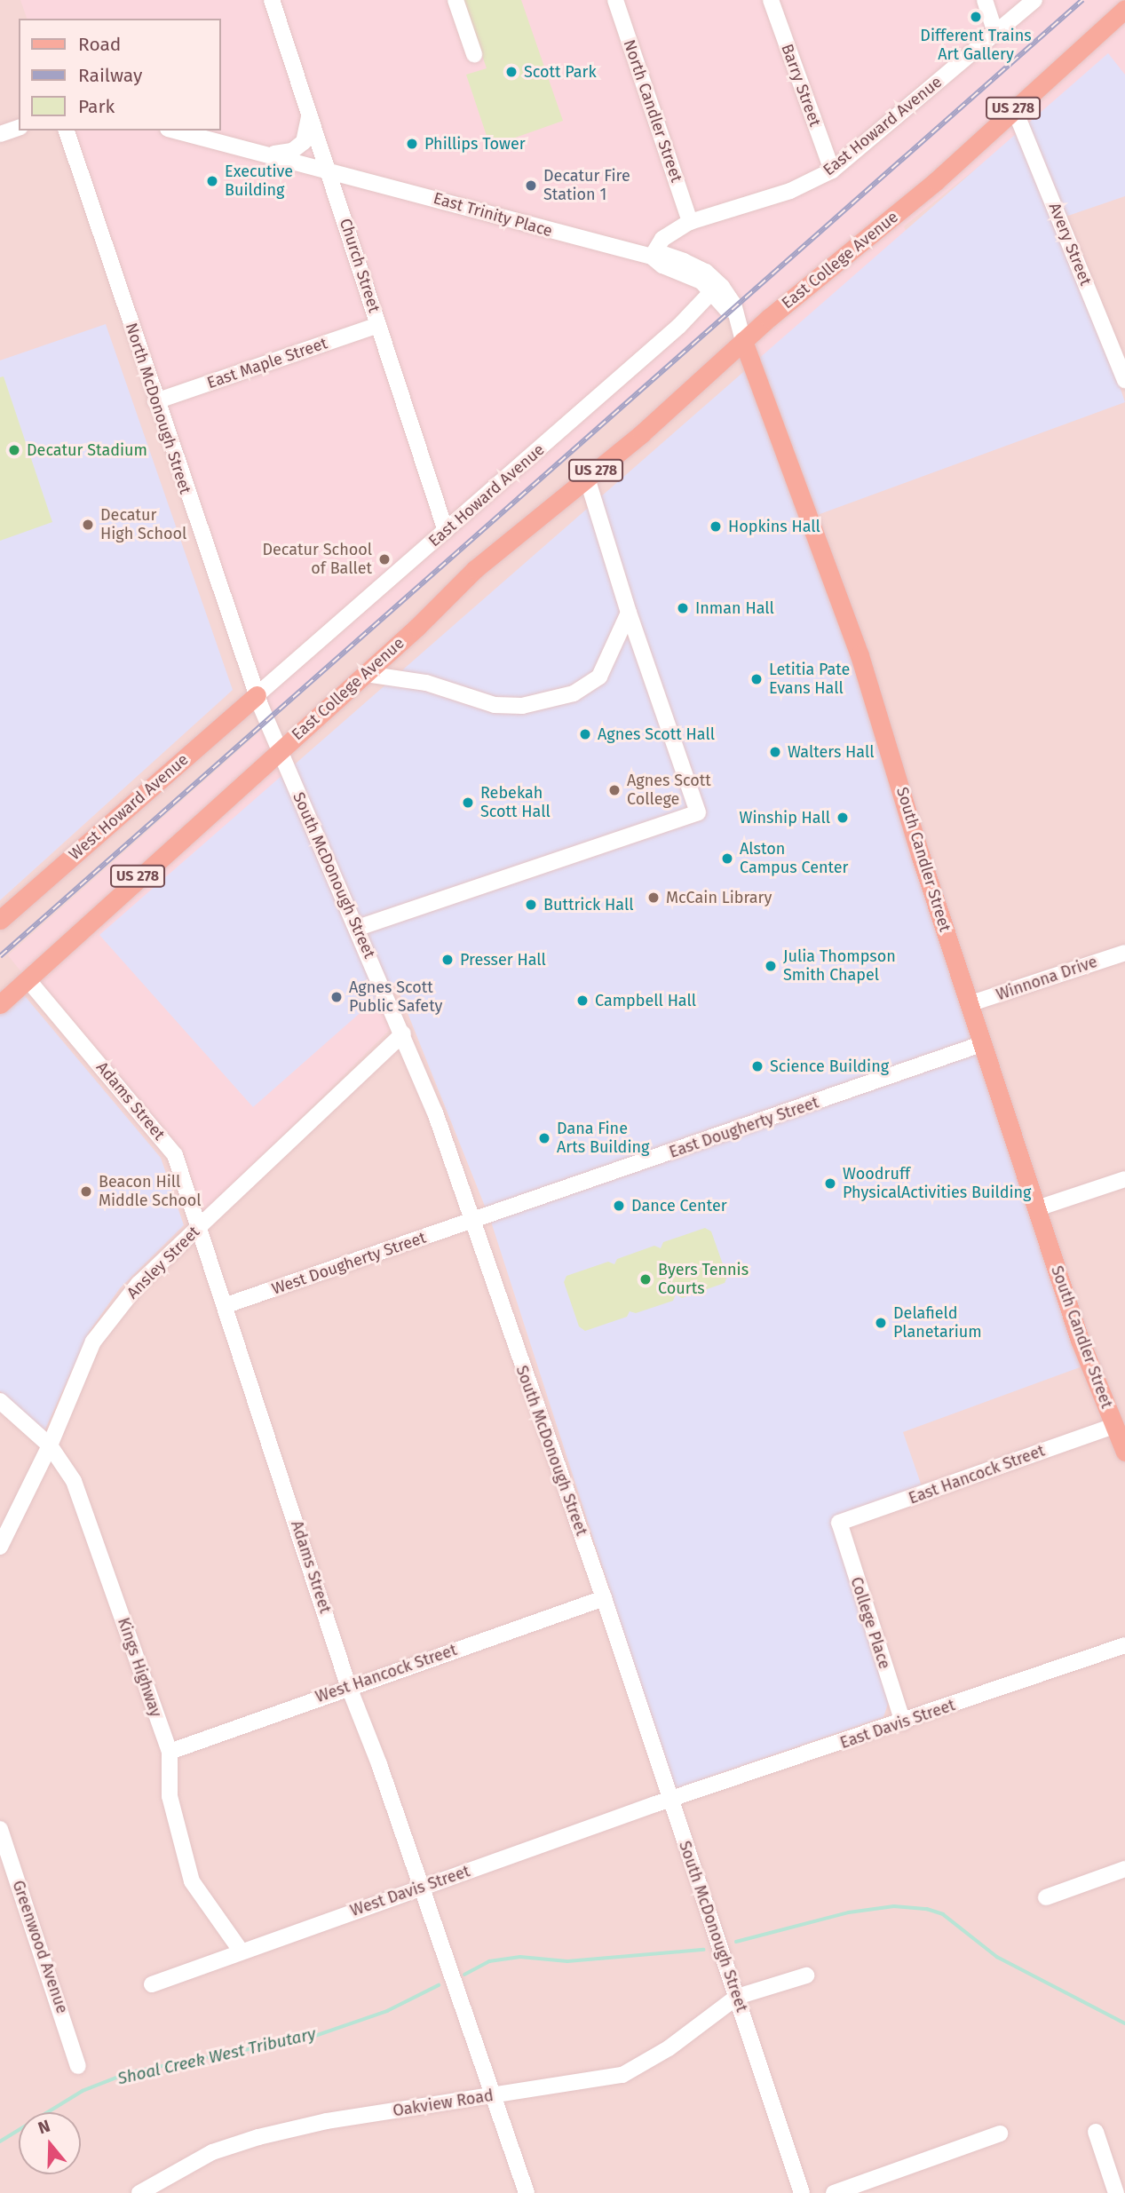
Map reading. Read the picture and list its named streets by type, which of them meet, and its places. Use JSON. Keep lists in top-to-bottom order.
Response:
{
  "streets": {
    "main road": [
      "US 278",
      "East College Avenue",
      "West Howard Avenue",
      "South Candler Street"
    ],
    "street": [
      "Barry Street",
      "North Candler Street",
      "East Howard Avenue",
      "East Trinity Place",
      "Avery Street",
      "Church Street",
      "East Maple Street",
      "North McDonough Street",
      "South McDonough Street",
      "Winnona Drive",
      "Adams Street",
      "East Dougherty Street",
      "Ansley Street",
      "West Dougherty Street",
      "East Hancock Street",
      "College Place",
      "Kings Highway",
      "West Hancock Street",
      "East Davis Street",
      "West Davis Street",
      "Greenwood Avenue",
      "Oakview Road"
    ]
  },
  "crossings": [
    ["Barry Street", "East Howard Avenue"],
    ["US 278", "East College Avenue"],
    ["US 278", "South McDonough Street"],
    ["US 278", "Adams Street"],
    ["North Candler Street", "East Howard Avenue"],
    ["North Candler Street", "East Trinity Place"],
    ["East Howard Avenue", "East Trinity Place"],
    ["East Howard Avenue", "Church Street"],
    ["East Howard Avenue", "North McDonough Street"],
    ["East Howard Avenue", "West Howard Avenue"],
    ["East Trinity Place", "Church Street"],
    ["East Trinity Place", "South Candler Street"],
    ["Avery Street", "East College Avenue"],
    ["East College Avenue", "South Candler Street"],
    ["East College Avenue", "South McDonough Street"],
    ["Church Street", "East Maple Street"],
    ["East Maple Street", "North McDonough Street"],
    ["North McDonough Street", "West Howard Avenue"],
    ["North McDonough Street", "South McDonough Street"],
    ["South Candler Street", "Winnona Drive"],
    ["South Candler Street", "East Dougherty Street"],
    ["South Candler Street", "East Hancock Street"],
    ["South McDonough Street", "East Dougherty Street"],
    ["South McDonough Street", "Ansley Street"],
    ["South McDonough Street", "West Dougherty Street"],
    ["South McDonough Street", "West Hancock Street"],
    ["South McDonough Street", "East Davis Street"],
    ["South McDonough Street", "West Davis Street"],
    ["South McDonough Street", "Oakview Road"],
    ["Adams Street", "Ansley Street"],
    ["Adams Street", "West Dougherty Street"],
    ["Adams Street", "West Hancock Street"],
    ["Adams Street", "West Davis Street"],
    ["Adams Street", "Oakview Road"],
    ["East Dougherty Street", "West Dougherty Street"],
    ["Ansley Street", "Kings Highway"],
    ["East Hancock Street", "College Place"],
    ["College Place", "East Davis Street"],
    ["Kings Highway", "West Hancock Street"],
    ["Kings Highway", "West Davis Street"],
    ["East Davis Street", "West Davis Street"]
  ],
  "water": ["Shoal Creek West Tributary"],
  "places": [
    "Different Trains Art Gallery",
    "Scott Park",
    "Phillips Tower",
    "Executive Building",
    "Decatur Fire Station 1",
    "Decatur Stadium",
    "Decatur High School",
    "Hopkins Hall",
    "Decatur School of Ballet",
    "Inman Hall",
    "Letitia Pate Evans Hall",
    "Agnes Scott Hall",
    "Walters Hall",
    "Agnes Scott College",
    "Rebekah Scott Hall",
    "Winship Hall",
    "Alston Campus Center",
    "McCain Library",
    "Buttrick Hall",
    "Presser Hall",
    "Julia Thompson Smith Chapel",
    "Agnes Scott Public Safety",
    "Campbell Hall",
    "Science Building",
    "Dana Fine Arts Building",
    "Woodruff PhysicalActivities Building",
    "Beacon Hill Middle School",
    "Dance Center",
    "Byers Tennis Courts",
    "Delafield Planetarium"
  ],
  "legend": ["Road", "Railway", "Park"],
  "north": "top"
}
